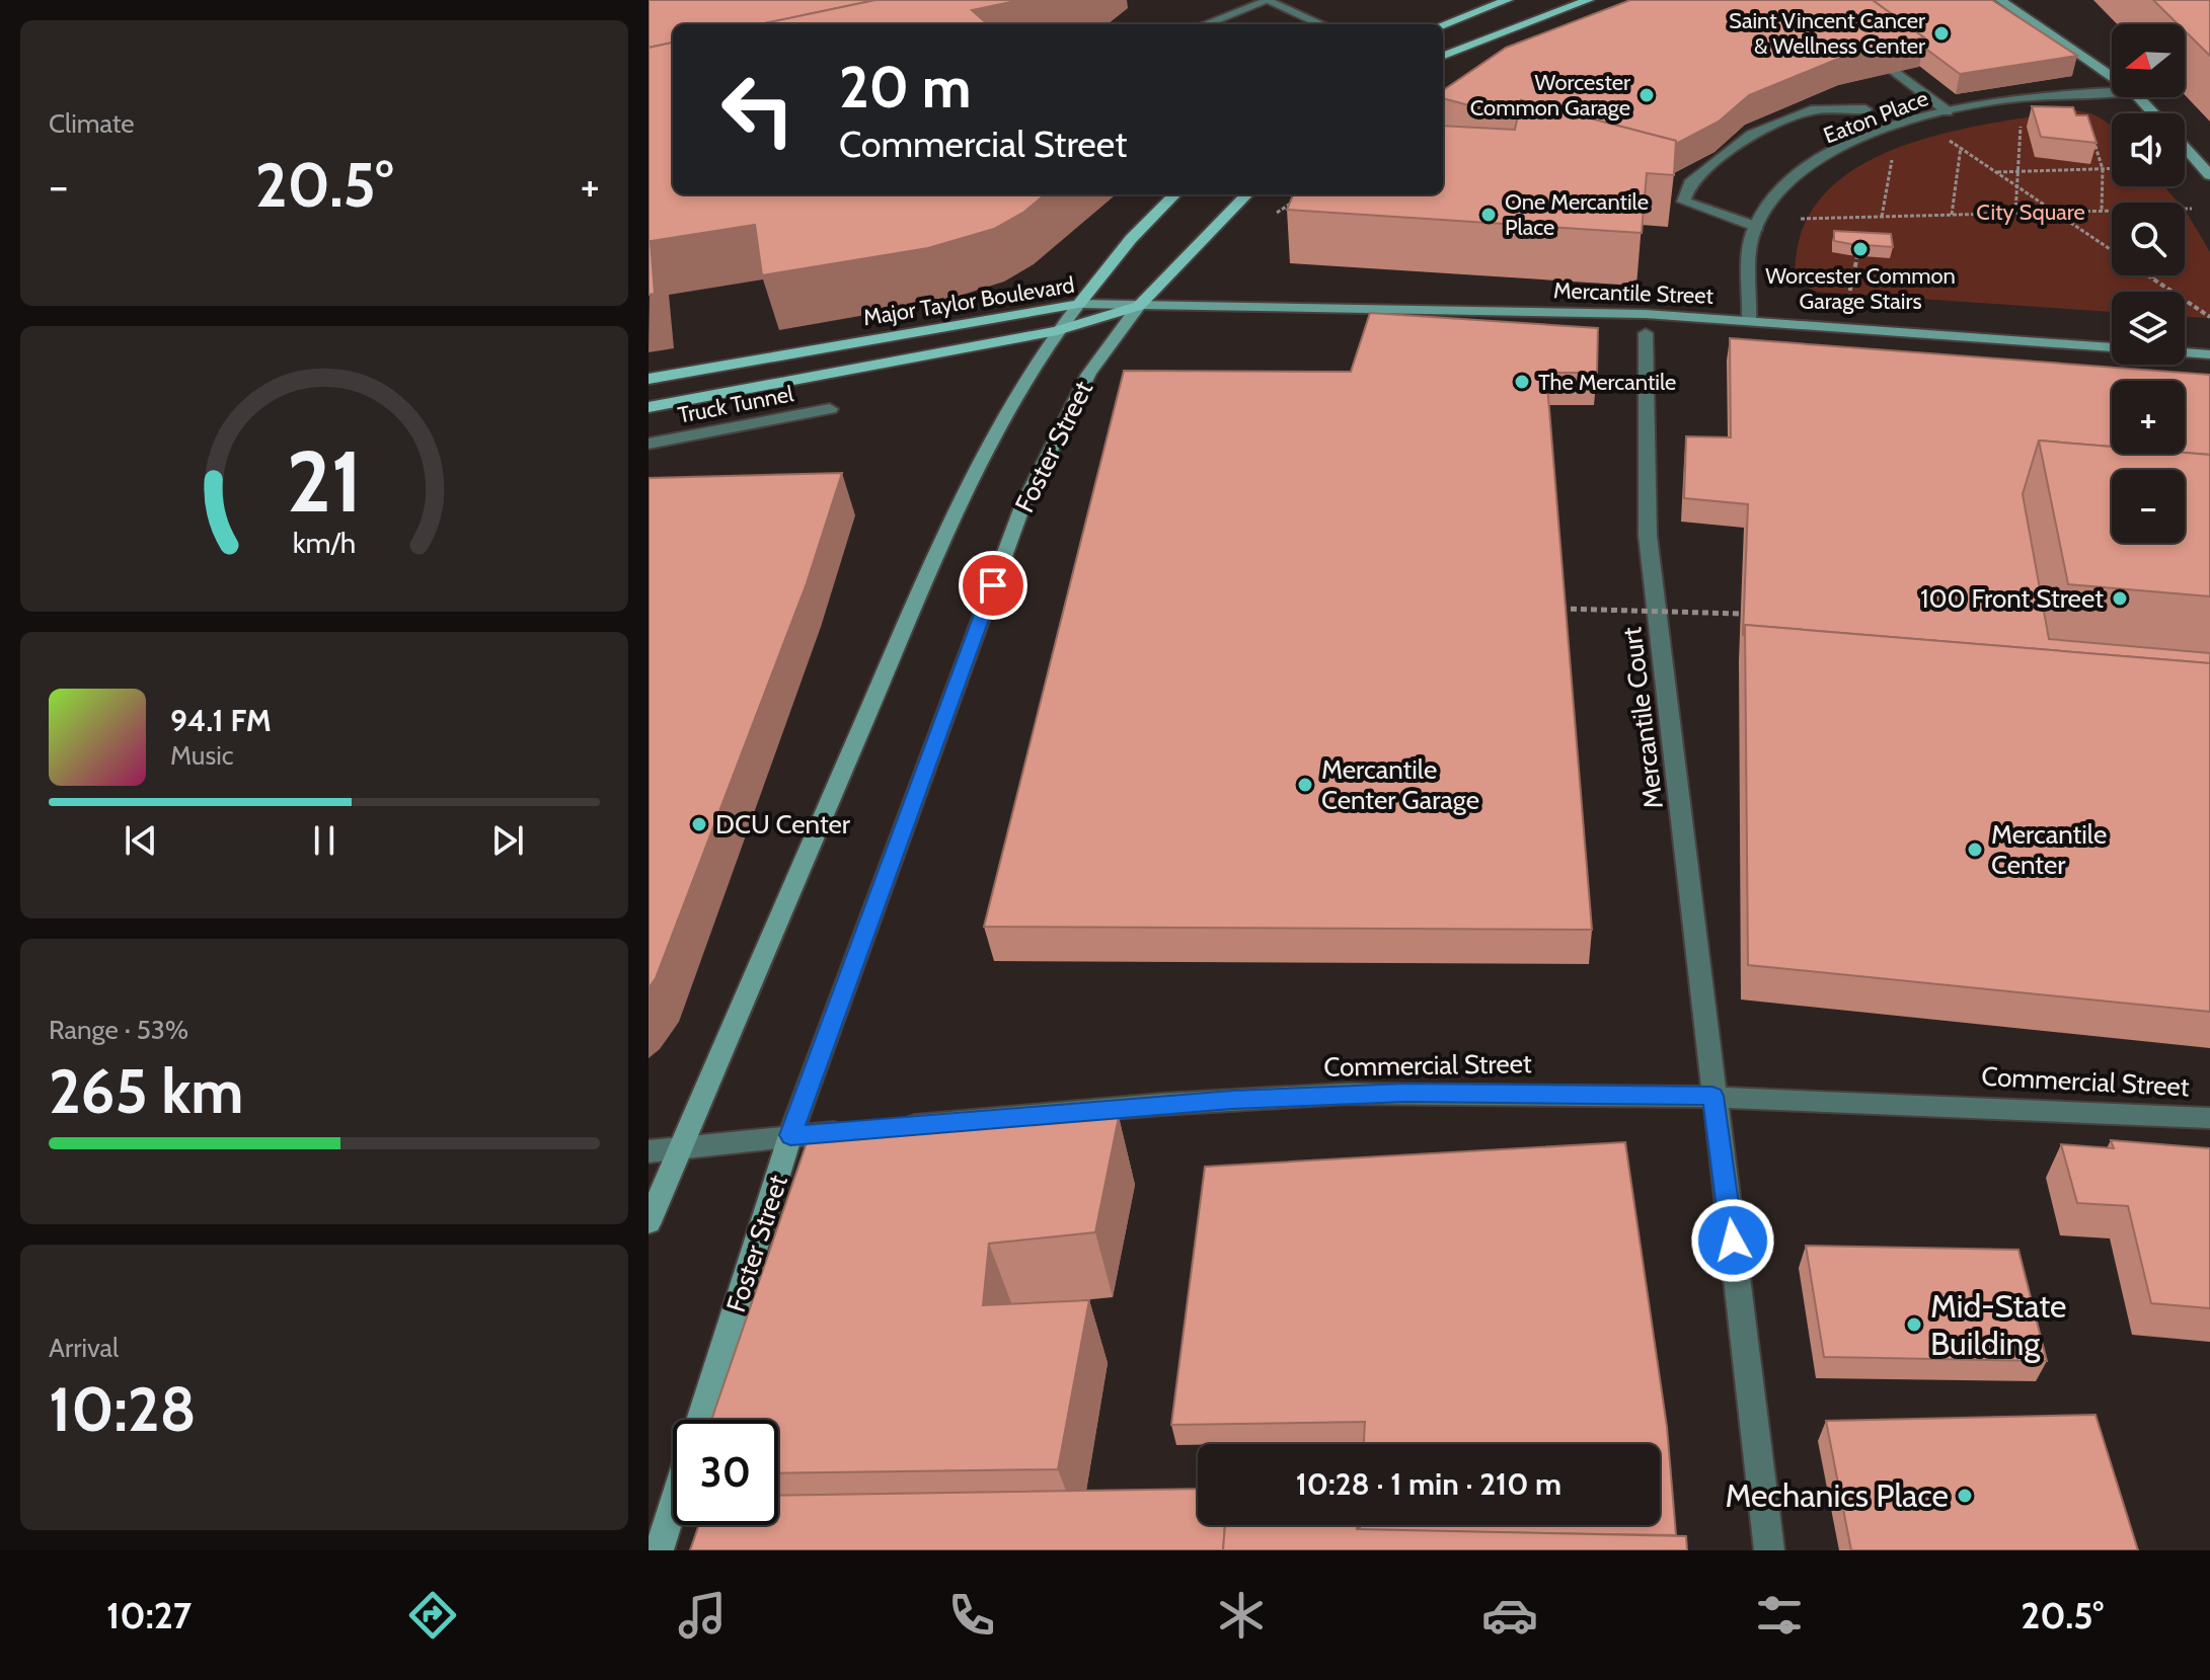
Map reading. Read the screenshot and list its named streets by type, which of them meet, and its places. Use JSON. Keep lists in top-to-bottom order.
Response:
{
  "streets": {
    "main road": ["Mercantile Street", "Major Taylor Boulevard", "Foster Street"],
    "street": [
      "Eaton Place",
      "Truck Tunnel",
      "Mercantile Court",
      "Commercial Street"
    ]
  },
  "crossings": [
    ["Eaton Place", "Mercantile Street"],
    ["Mercantile Street", "Major Taylor Boulevard"],
    ["Mercantile Street", "Foster Street"],
    ["Major Taylor Boulevard", "Foster Street"],
    ["Mercantile Court", "Commercial Street"]
  ],
  "parks": ["City Square"],
  "places": [
    "Saint Vincent Cancer & Wellness Center",
    "Worcester Common Garage",
    "One Mercantile Place",
    "Worcester Common Garage Stairs",
    "The Mercantile",
    "100 Front Street",
    "Mercantile Center Garage",
    "DCU Center",
    "Mercantile Center",
    "Mid-State Building",
    "Mechanics Place"
  ],
  "north": "left",
  "page": {
    "tile": [
      "Climate",
      ["Range · 53%", "265 km"],
      ["Arrival", "10:28"]
    ],
    "map_buttons": ["+", "−"],
    "turn": ["20 m", "Commercial Street"],
    "heat": ["−", "20.5°", "+"],
    "song": ["94.1 FM", "Music"],
    "limit": "30",
    "trip": "10:28 · 1 min · 210 m",
    "tabs": ["10:27", "20.5°"],
    "gauge": ["21", "km/h"]
  }
}
